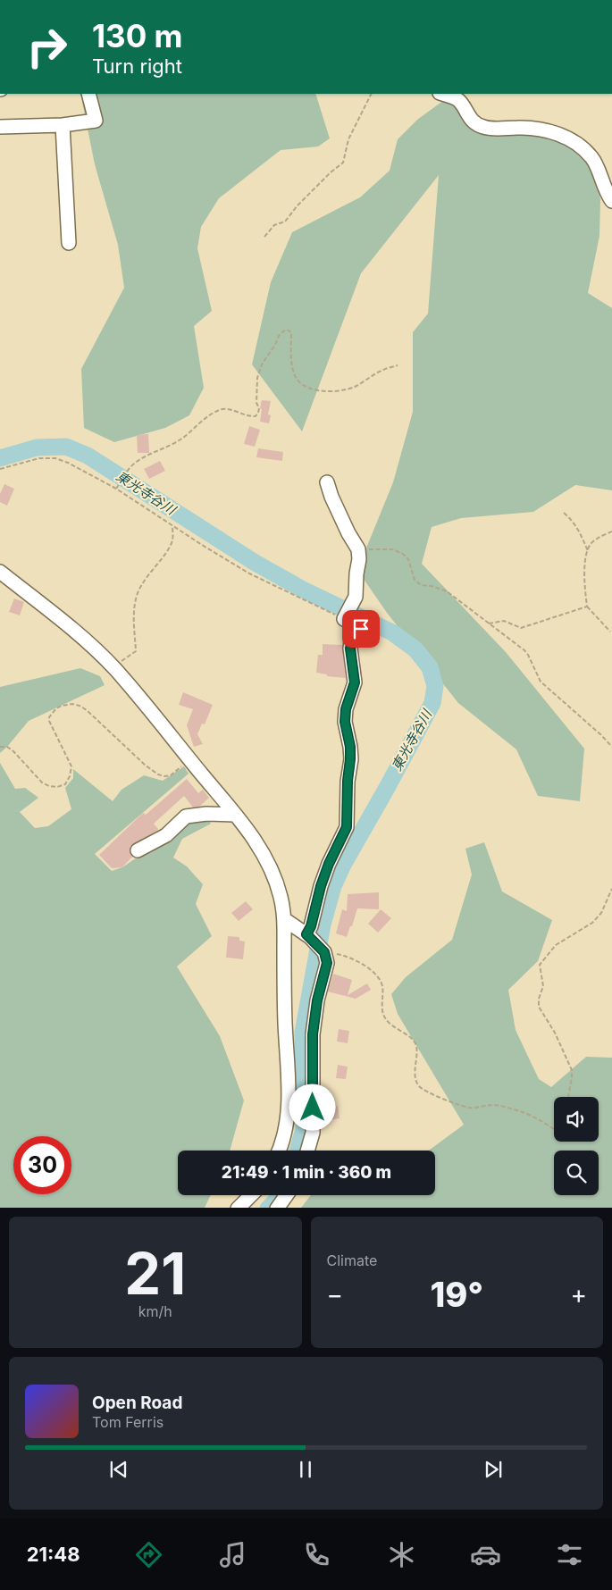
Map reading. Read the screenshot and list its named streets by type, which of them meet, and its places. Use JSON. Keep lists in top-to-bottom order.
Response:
{
  "water": ["東光寺谷川"],
  "page": {
    "turn": ["130 m", "Turn right"],
    "limit": "30",
    "trip": "21:49 · 1 min · 360 m",
    "tile": [
      ["21", "km/h"],
      "Climate"
    ],
    "heat": ["−", "19°", "+"],
    "song": ["Open Road", "Tom Ferris"],
    "tabs": "21:48"
  }
}
